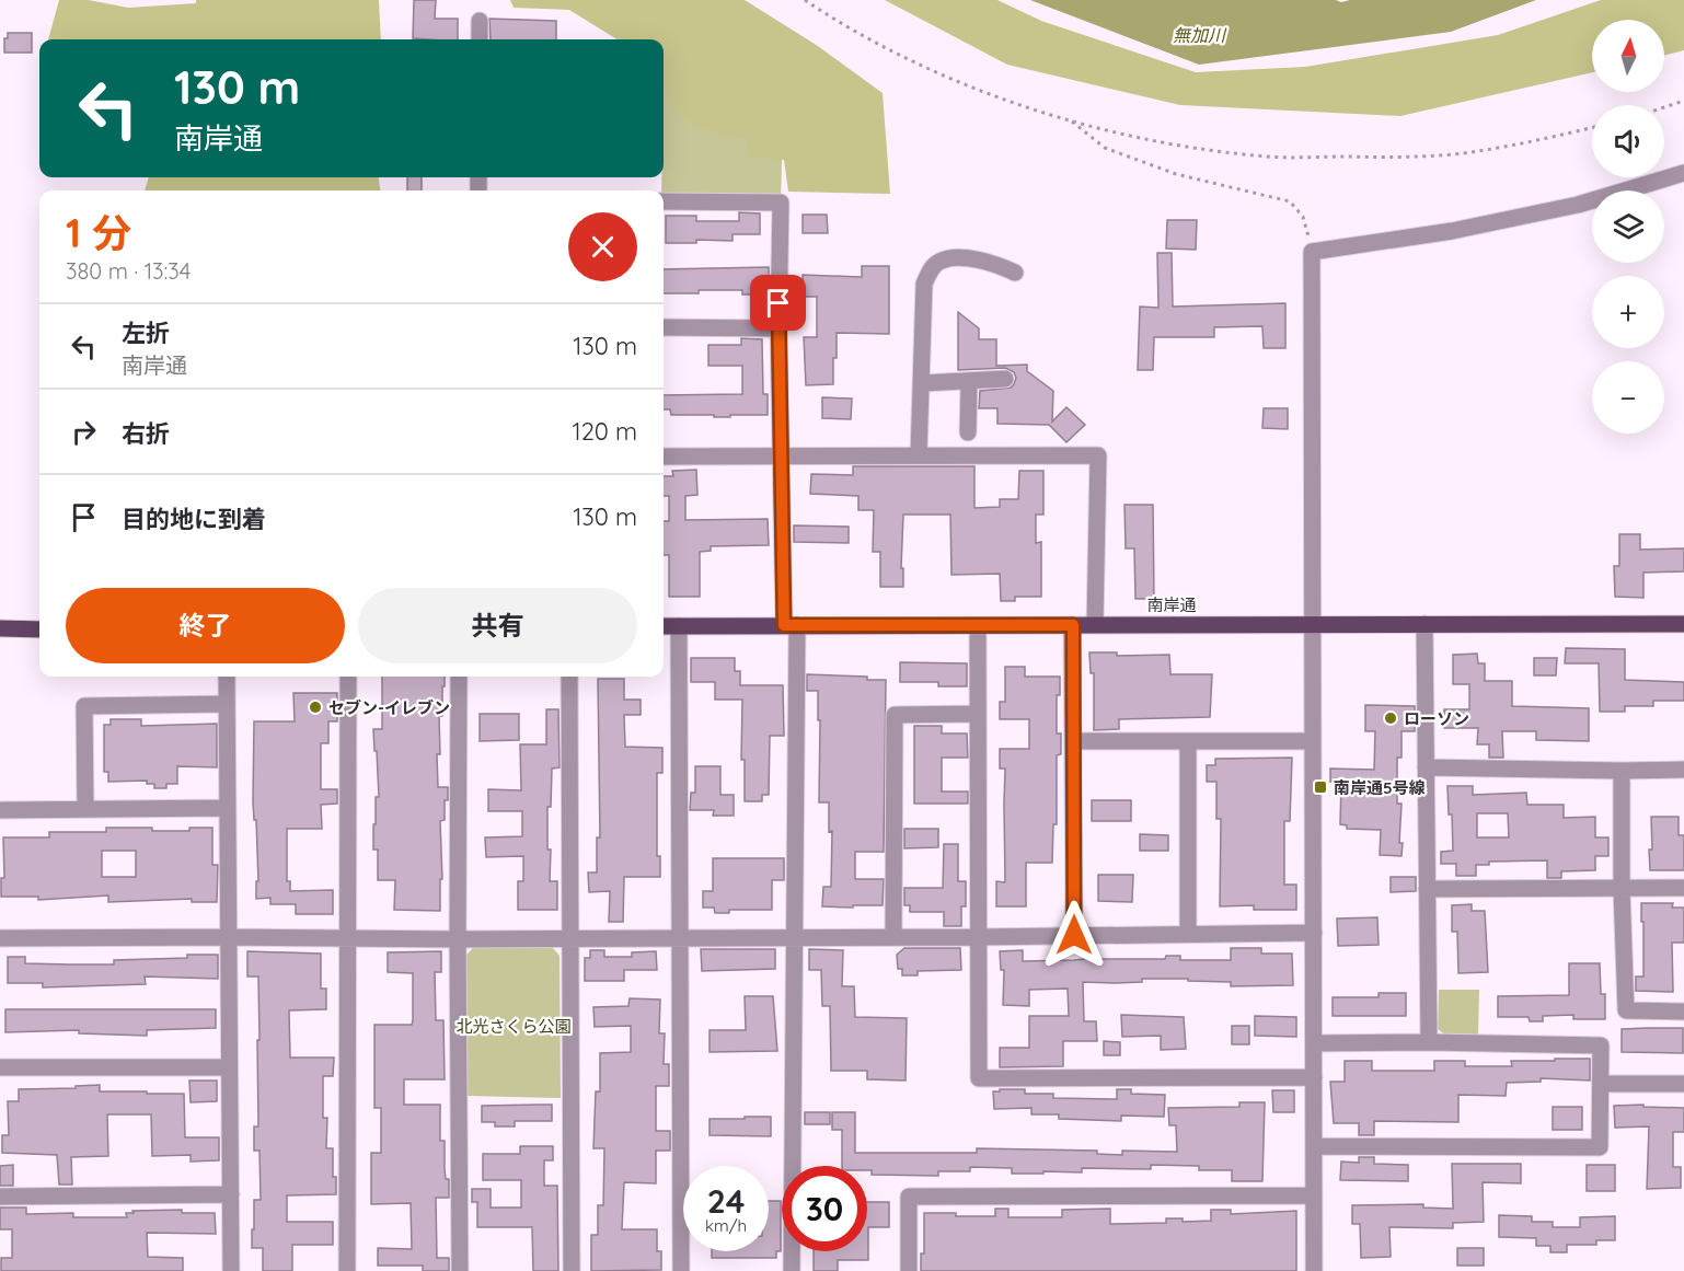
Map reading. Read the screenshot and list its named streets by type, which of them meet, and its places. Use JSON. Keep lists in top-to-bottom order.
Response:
{
  "streets": {
    "main road": ["南岸通"]
  },
  "water": ["無加川"],
  "parks": ["北光さくら公園"],
  "places": {
    "other": ["セブン-イレブン", "ローソン"],
    "transit": ["南岸通5号線"]
  },
  "north": "top",
  "page": {
    "map_buttons": ["+", "−"],
    "turn": ["130 m", "南岸通"],
    "heading": ["1 分", "380 m · 13:34"],
    "list": [
      {
        "name": "左折",
        "note": "南岸通",
        "value": "130 m"
      },
      {
        "name": "右折",
        "value": "120 m"
      },
      {
        "name": "目的地に到着",
        "value": "130 m"
      }
    ],
    "buttons": ["終了", "共有"],
    "speed": "24 km/h",
    "limit": "30"
  }
}
